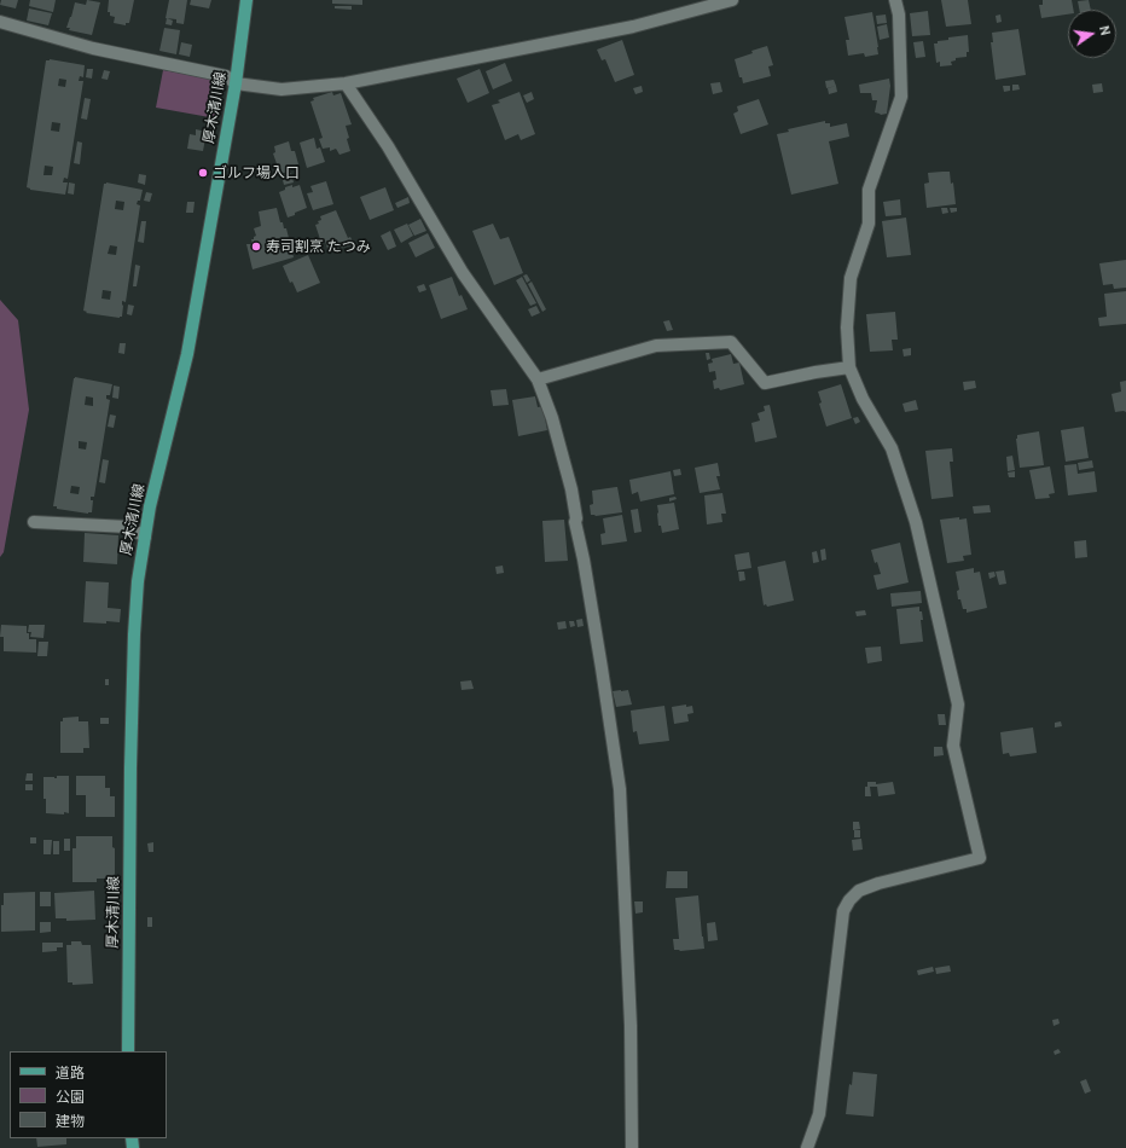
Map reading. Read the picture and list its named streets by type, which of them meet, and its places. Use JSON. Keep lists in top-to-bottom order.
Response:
{
  "streets": {
    "main road": ["厚木清川線"]
  },
  "places": ["ゴルフ場入口", "寿司割烹 たつみ"],
  "legend": ["道路", "公園", "建物"],
  "north": "right"
}
